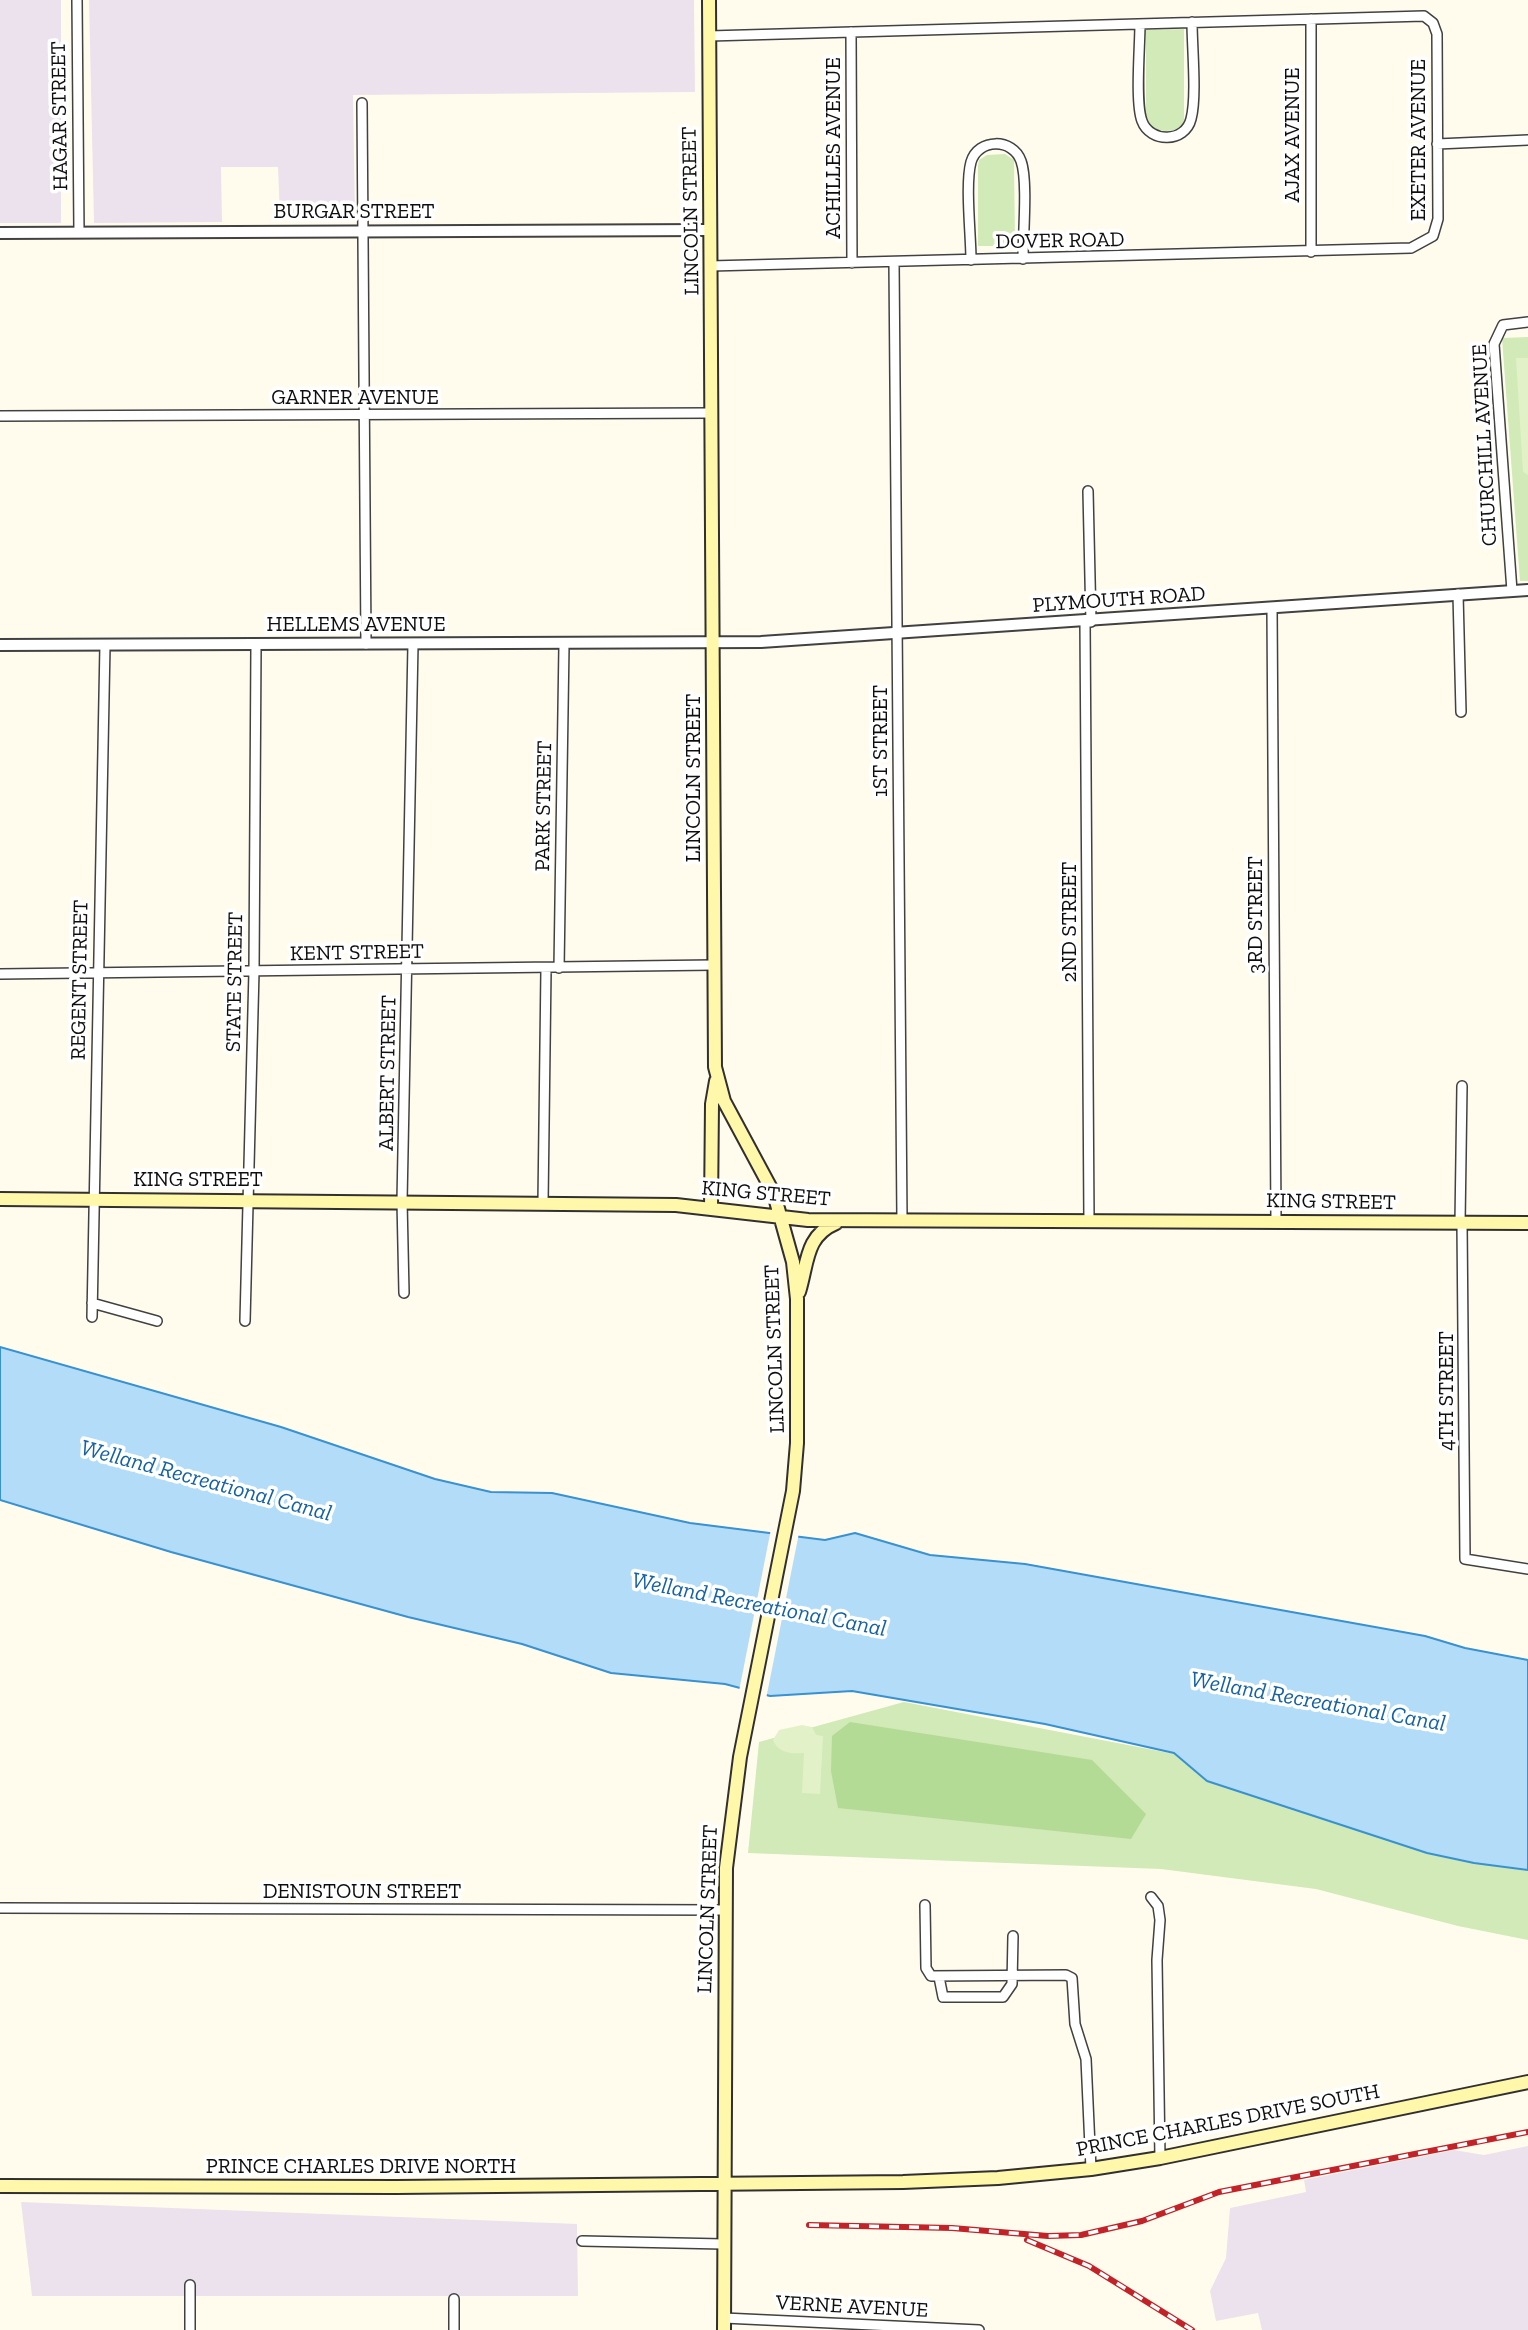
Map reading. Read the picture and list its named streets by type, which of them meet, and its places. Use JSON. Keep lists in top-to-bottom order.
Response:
{
  "streets": {
    "main road": [
      "LINCOLN STREET",
      "KING STREET",
      "PRINCE CHARLES DRIVE SOUTH",
      "PRINCE CHARLES DRIVE NORTH"
    ],
    "street": [
      "HAGAR STREET",
      "AJAX AVENUE",
      "EXETER AVENUE",
      "ACHILLES AVENUE",
      "BURGAR STREET",
      "DOVER ROAD",
      "GARNER AVENUE",
      "CHURCHILL AVENUE",
      "PLYMOUTH ROAD",
      "HELLEMS AVENUE",
      "1ST STREET",
      "PARK STREET",
      "3RD STREET",
      "2ND STREET",
      "KENT STREET",
      "REGENT STREET",
      "STATE STREET",
      "ALBERT STREET",
      "4TH STREET",
      "DENISTOUN STREET",
      "VERNE AVENUE"
    ]
  },
  "crossings": [
    ["HAGAR STREET", "BURGAR STREET"],
    ["AJAX AVENUE", "EXETER AVENUE"],
    ["AJAX AVENUE", "DOVER ROAD"],
    ["EXETER AVENUE", "DOVER ROAD"],
    ["ACHILLES AVENUE", "DOVER ROAD"],
    ["LINCOLN STREET", "BURGAR STREET"],
    ["LINCOLN STREET", "DOVER ROAD"],
    ["LINCOLN STREET", "GARNER AVENUE"],
    ["LINCOLN STREET", "PLYMOUTH ROAD"],
    ["LINCOLN STREET", "HELLEMS AVENUE"],
    ["LINCOLN STREET", "KENT STREET"],
    ["LINCOLN STREET", "KING STREET"],
    ["LINCOLN STREET", "DENISTOUN STREET"],
    ["LINCOLN STREET", "PRINCE CHARLES DRIVE SOUTH"],
    ["LINCOLN STREET", "PRINCE CHARLES DRIVE NORTH"],
    ["LINCOLN STREET", "VERNE AVENUE"],
    ["DOVER ROAD", "1ST STREET"],
    ["CHURCHILL AVENUE", "PLYMOUTH ROAD"],
    ["PLYMOUTH ROAD", "HELLEMS AVENUE"],
    ["PLYMOUTH ROAD", "1ST STREET"],
    ["PLYMOUTH ROAD", "3RD STREET"],
    ["PLYMOUTH ROAD", "2ND STREET"],
    ["HELLEMS AVENUE", "PARK STREET"],
    ["HELLEMS AVENUE", "REGENT STREET"],
    ["HELLEMS AVENUE", "STATE STREET"],
    ["HELLEMS AVENUE", "ALBERT STREET"],
    ["1ST STREET", "KING STREET"],
    ["PARK STREET", "KENT STREET"],
    ["3RD STREET", "KING STREET"],
    ["2ND STREET", "KING STREET"],
    ["KENT STREET", "REGENT STREET"],
    ["KENT STREET", "STATE STREET"],
    ["KENT STREET", "ALBERT STREET"],
    ["REGENT STREET", "KING STREET"],
    ["STATE STREET", "KING STREET"],
    ["ALBERT STREET", "KING STREET"],
    ["KING STREET", "4TH STREET"],
    ["PRINCE CHARLES DRIVE SOUTH", "PRINCE CHARLES DRIVE NORTH"]
  ],
  "water": ["Welland Recreational Canal"]
}
